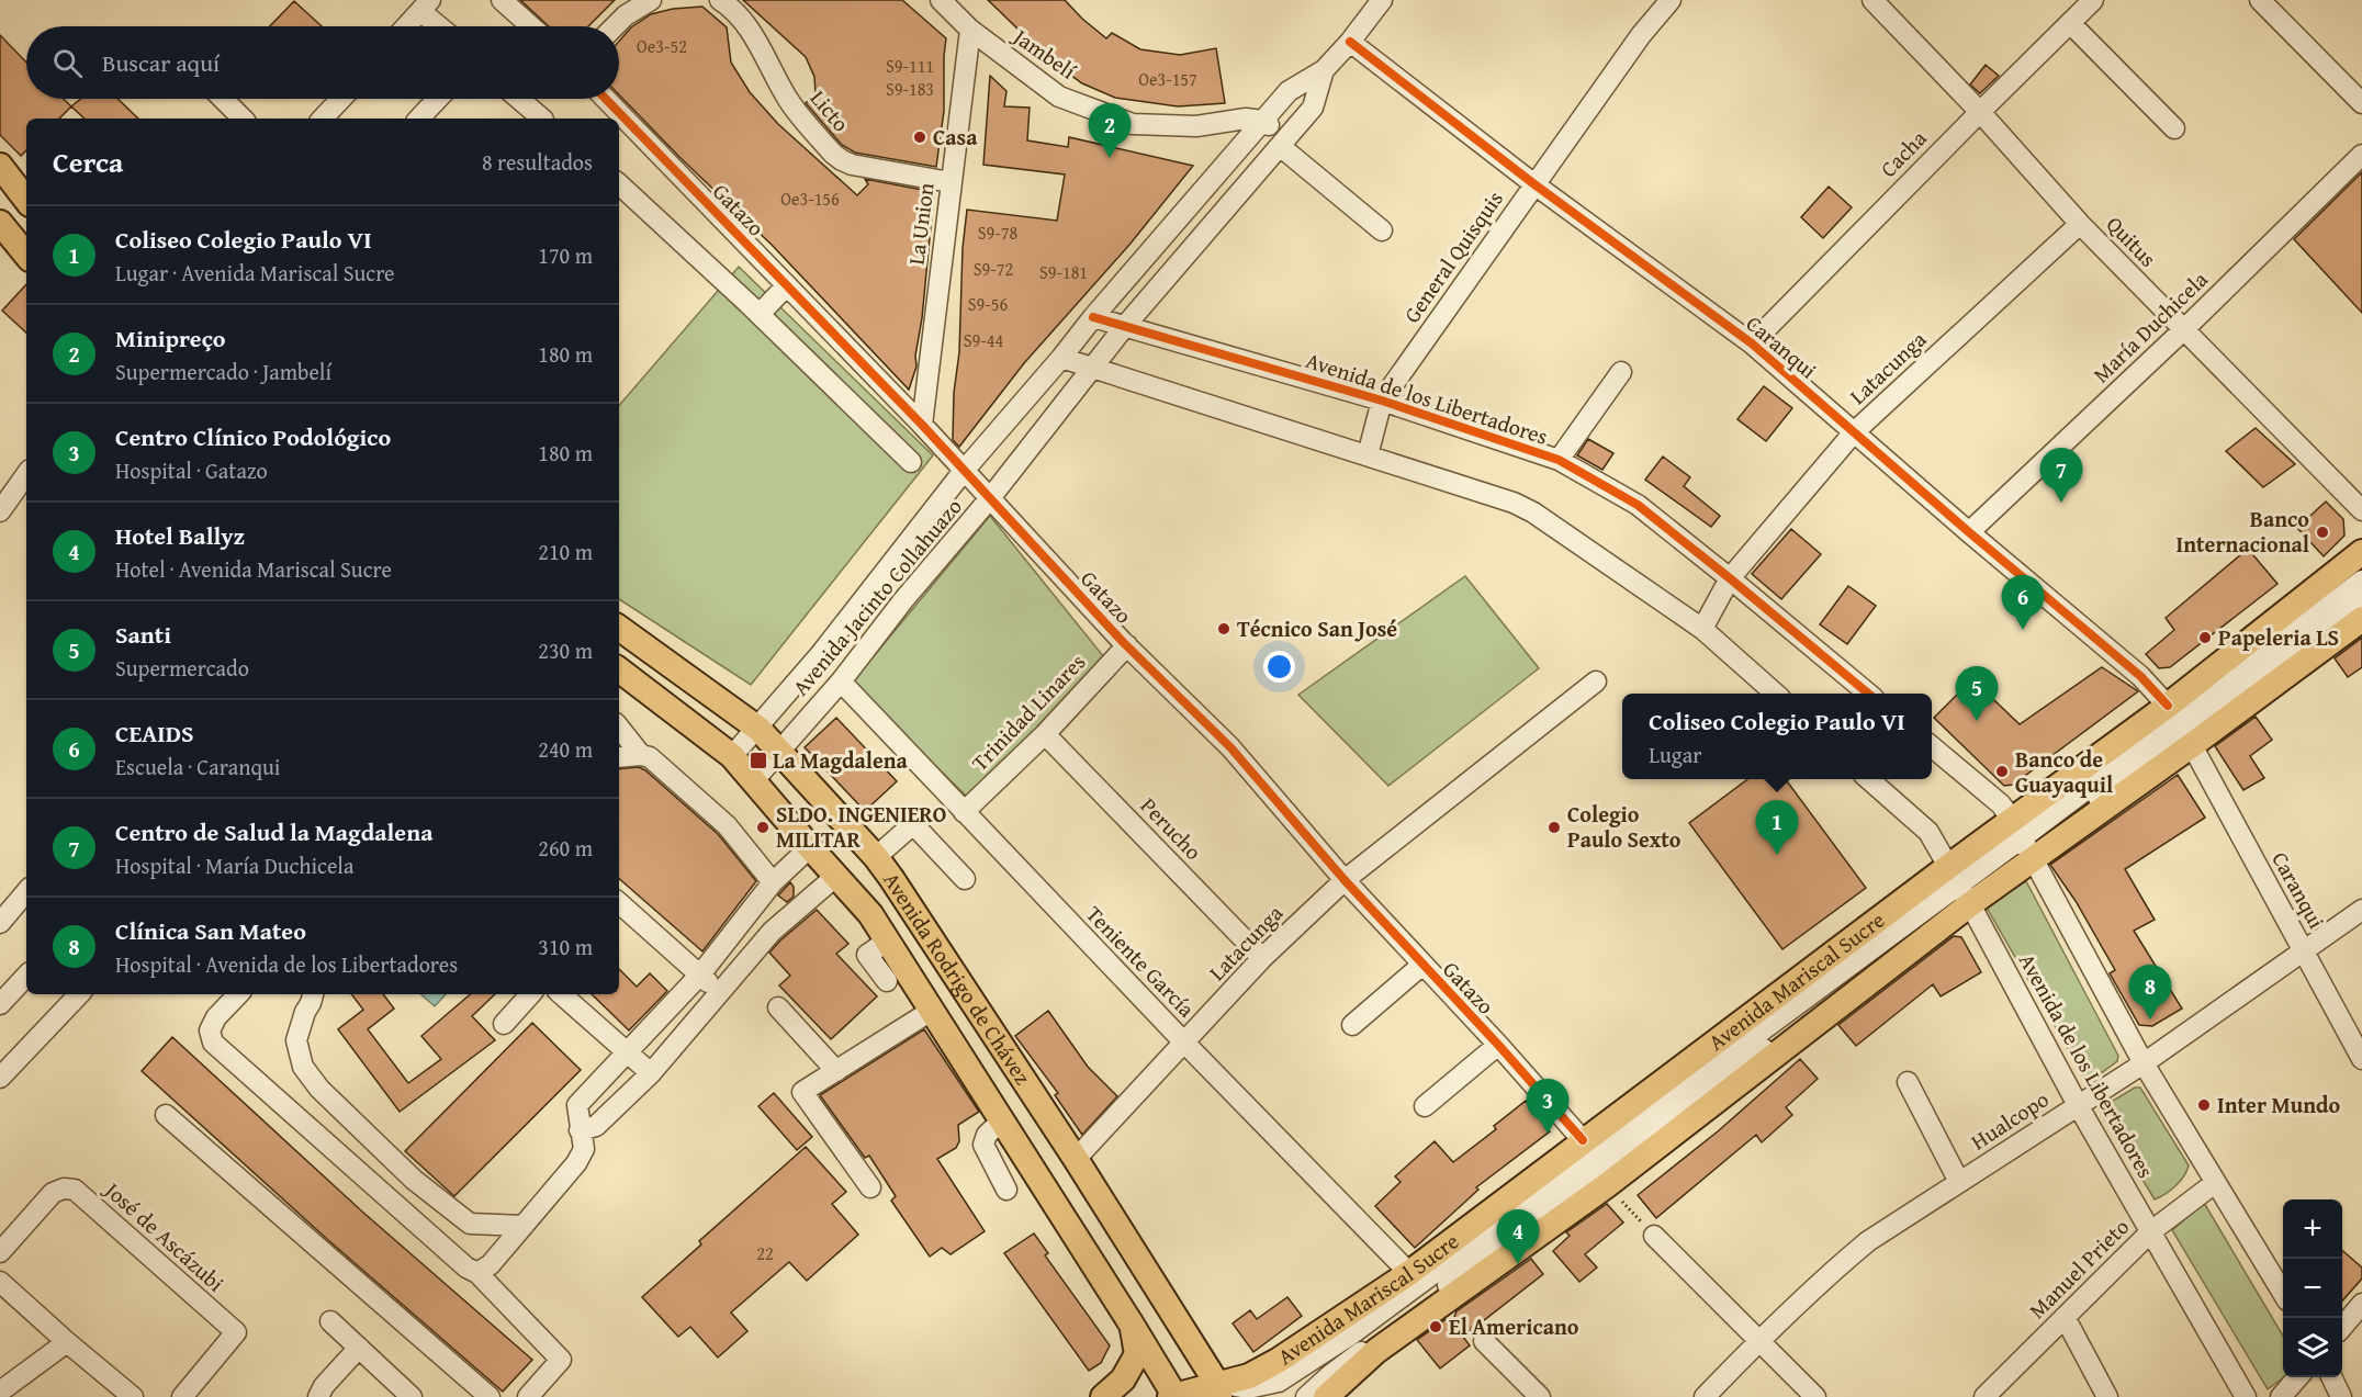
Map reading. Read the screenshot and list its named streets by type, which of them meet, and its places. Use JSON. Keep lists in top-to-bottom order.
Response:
{
  "streets": {
    "main road": ["Avenida Rodrigo de Chávez", "Avenida Mariscal Sucre"],
    "street": [
      "Jambelí",
      "Licto",
      "Cacha",
      "Gatazo",
      "La Union",
      "Quitus",
      "General Quisquis",
      "María Duchicela",
      "Caranqui",
      "Latacunga",
      "Avenida de los Libertadores",
      "Avenida Jacinto Collahuazo",
      "Trinidad Linares",
      "Perucho",
      "Teniente García",
      "Hualcopo",
      "José de Ascázubi",
      "Manuel Prieto"
    ]
  },
  "crossings": [
    ["Jambelí", "La Union"],
    ["Jambelí", "Avenida Jacinto Collahuazo"],
    ["Licto", "La Union"],
    ["Cacha", "Quitus"],
    ["Cacha", "Caranqui"],
    ["Gatazo", "La Union"],
    ["Gatazo", "Latacunga"],
    ["Gatazo", "Avenida Jacinto Collahuazo"],
    ["Gatazo", "Trinidad Linares"],
    ["Gatazo", "Avenida Mariscal Sucre"],
    ["Quitus", "María Duchicela"],
    ["Quitus", "Latacunga"],
    ["General Quisquis", "Caranqui"],
    ["General Quisquis", "Avenida de los Libertadores"],
    ["María Duchicela", "Caranqui"],
    ["Caranqui", "Latacunga"],
    ["Caranqui", "Avenida Jacinto Collahuazo"],
    ["Caranqui", "Avenida Mariscal Sucre"],
    ["Caranqui", "Hualcopo"],
    ["Latacunga", "Avenida de los Libertadores"],
    ["Latacunga", "Perucho"],
    ["Latacunga", "Teniente García"],
    ["Latacunga", "Avenida Rodrigo de Chávez"],
    ["Avenida de los Libertadores", "Avenida Jacinto Collahuazo"],
    ["Avenida de los Libertadores", "Avenida Mariscal Sucre"],
    ["Avenida de los Libertadores", "Hualcopo"],
    ["Avenida de los Libertadores", "Manuel Prieto"],
    ["Avenida Jacinto Collahuazo", "Teniente García"],
    ["Avenida Jacinto Collahuazo", "Avenida Rodrigo de Chávez"],
    ["Trinidad Linares", "Perucho"],
    ["Trinidad Linares", "Teniente García"],
    ["Teniente García", "Avenida Mariscal Sucre"],
    ["Avenida Rodrigo de Chávez", "Avenida Mariscal Sucre"]
  ],
  "places": {
    "other": [
      "Casa",
      "Banco Internacional",
      "Técnico San José",
      "Papeleria LS",
      "Banco de Guayaquil",
      "SLDO. INGENIERO MILITAR",
      "Colegio Paulo Sexto",
      "Inter Mundo",
      "El Americano"
    ],
    "transit": ["La Magdalena"]
  },
  "house_numbers": [
    "Oe3-52",
    "S9-111",
    "Oe3-157",
    "S9-183",
    "Oe3-156",
    "S9-78",
    "S9-72",
    "S9-181",
    "S9-56",
    "S9-44",
    "22"
  ],
  "page": {
    "search": "Buscar aquí",
    "pins": [
      "2",
      "7",
      "6",
      "5",
      "1",
      "8",
      "3",
      "4"
    ],
    "heading": ["Cerca", "8 resultados"],
    "list": [
      {
        "mark": "1",
        "name": "Coliseo Colegio Paulo VI",
        "note": "Lugar · Avenida Mariscal Sucre",
        "value": "170 m"
      },
      {
        "mark": "2",
        "name": "Minipreço",
        "note": "Supermercado · Jambelí",
        "value": "180 m"
      },
      {
        "mark": "3",
        "name": "Centro Clínico Podológico",
        "note": "Hospital · Gatazo",
        "value": "180 m"
      },
      {
        "mark": "4",
        "name": "Hotel Ballyz",
        "note": "Hotel · Avenida Mariscal Sucre",
        "value": "210 m"
      },
      {
        "mark": "5",
        "name": "Santi",
        "note": "Supermercado",
        "value": "230 m"
      },
      {
        "mark": "6",
        "name": "CEAIDS",
        "note": "Escuela · Caranqui",
        "value": "240 m"
      },
      {
        "mark": "7",
        "name": "Centro de Salud la Magdalena",
        "note": "Hospital · María Duchicela",
        "value": "260 m"
      },
      {
        "mark": "8",
        "name": "Clínica San Mateo",
        "note": "Hospital · Avenida de los Libertadores",
        "value": "310 m"
      }
    ],
    "popup": ["Coliseo Colegio Paulo VI", "Lugar"],
    "map_buttons": ["+", "−"]
  }
}
